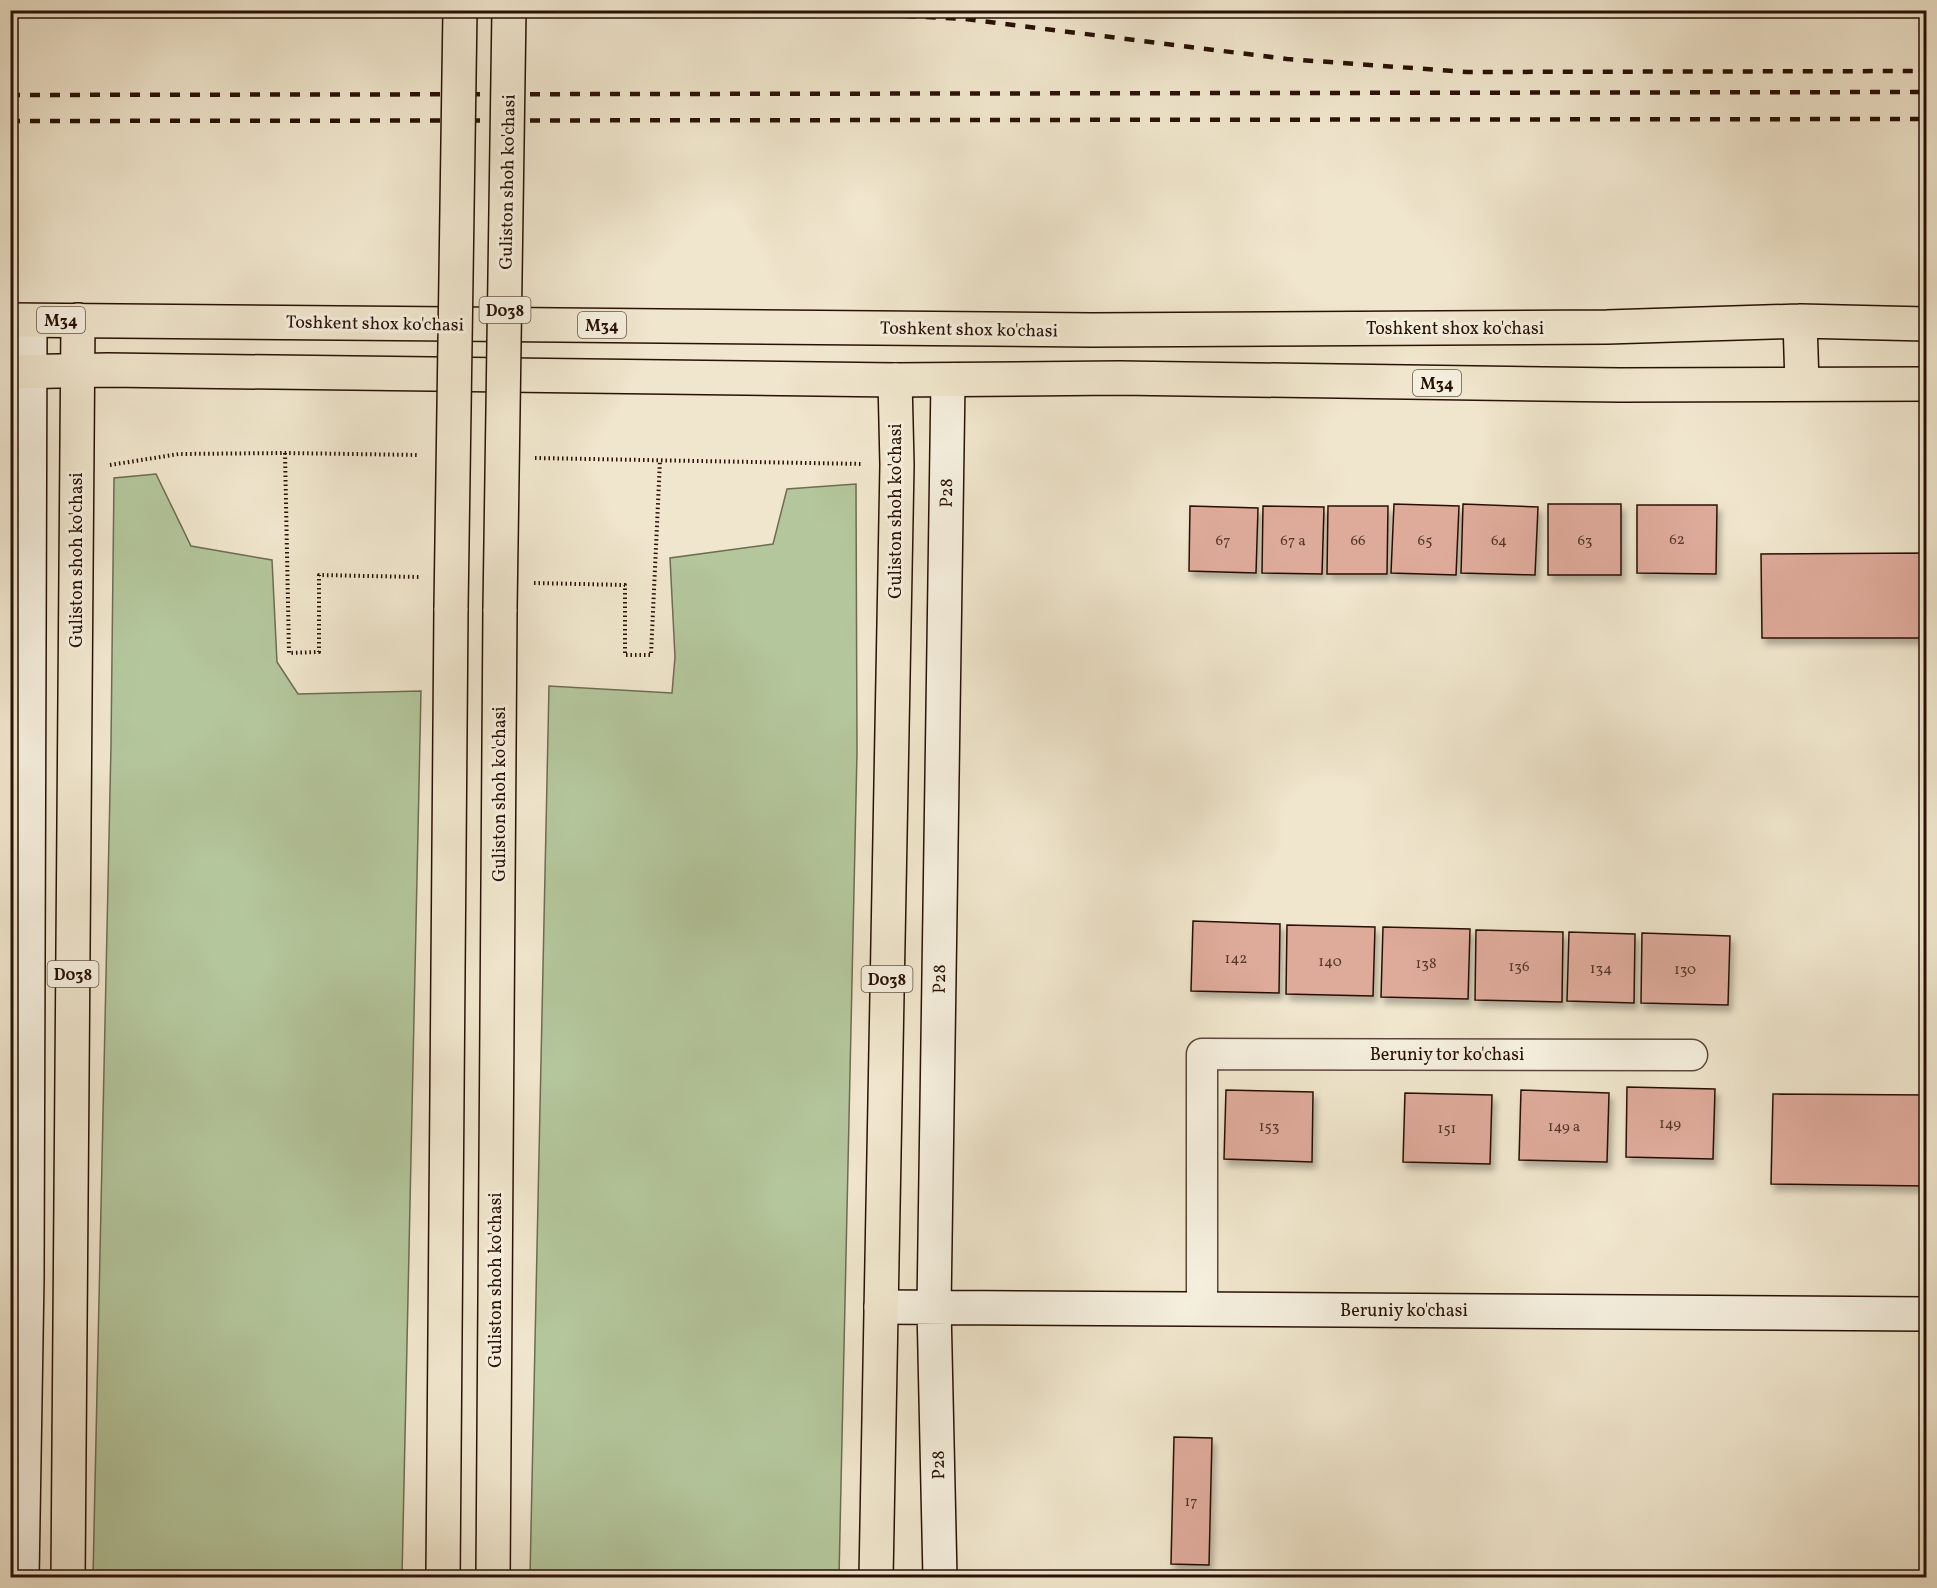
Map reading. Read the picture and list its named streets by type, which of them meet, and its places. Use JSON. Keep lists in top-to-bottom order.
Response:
{
  "streets": {
    "main road": [
      "Guliston shoh ko'chasi",
      "D038",
      "M34",
      "Toshkent shox ko'chasi",
      "Р28",
      "Beruniy ko'chasi"
    ],
    "street": ["Beruniy tor ko'chasi"]
  },
  "crossings": [
    ["Guliston shoh ko'chasi", "M34"],
    ["Guliston shoh ko'chasi", "Toshkent shox ko'chasi"],
    ["Guliston shoh ko'chasi", "Beruniy ko'chasi"],
    ["D038", "M34"],
    ["M34", "Р28"],
    ["Р28", "Beruniy ko'chasi"],
    ["Beruniy tor ko'chasi", "Beruniy ko'chasi"]
  ],
  "house_numbers": [
    "62",
    "67",
    "67 а",
    "66",
    "65",
    "64",
    "63",
    "142",
    "140",
    "138",
    "136",
    "134",
    "130",
    "149",
    "153",
    "149 а",
    "151",
    "17"
  ]
}
